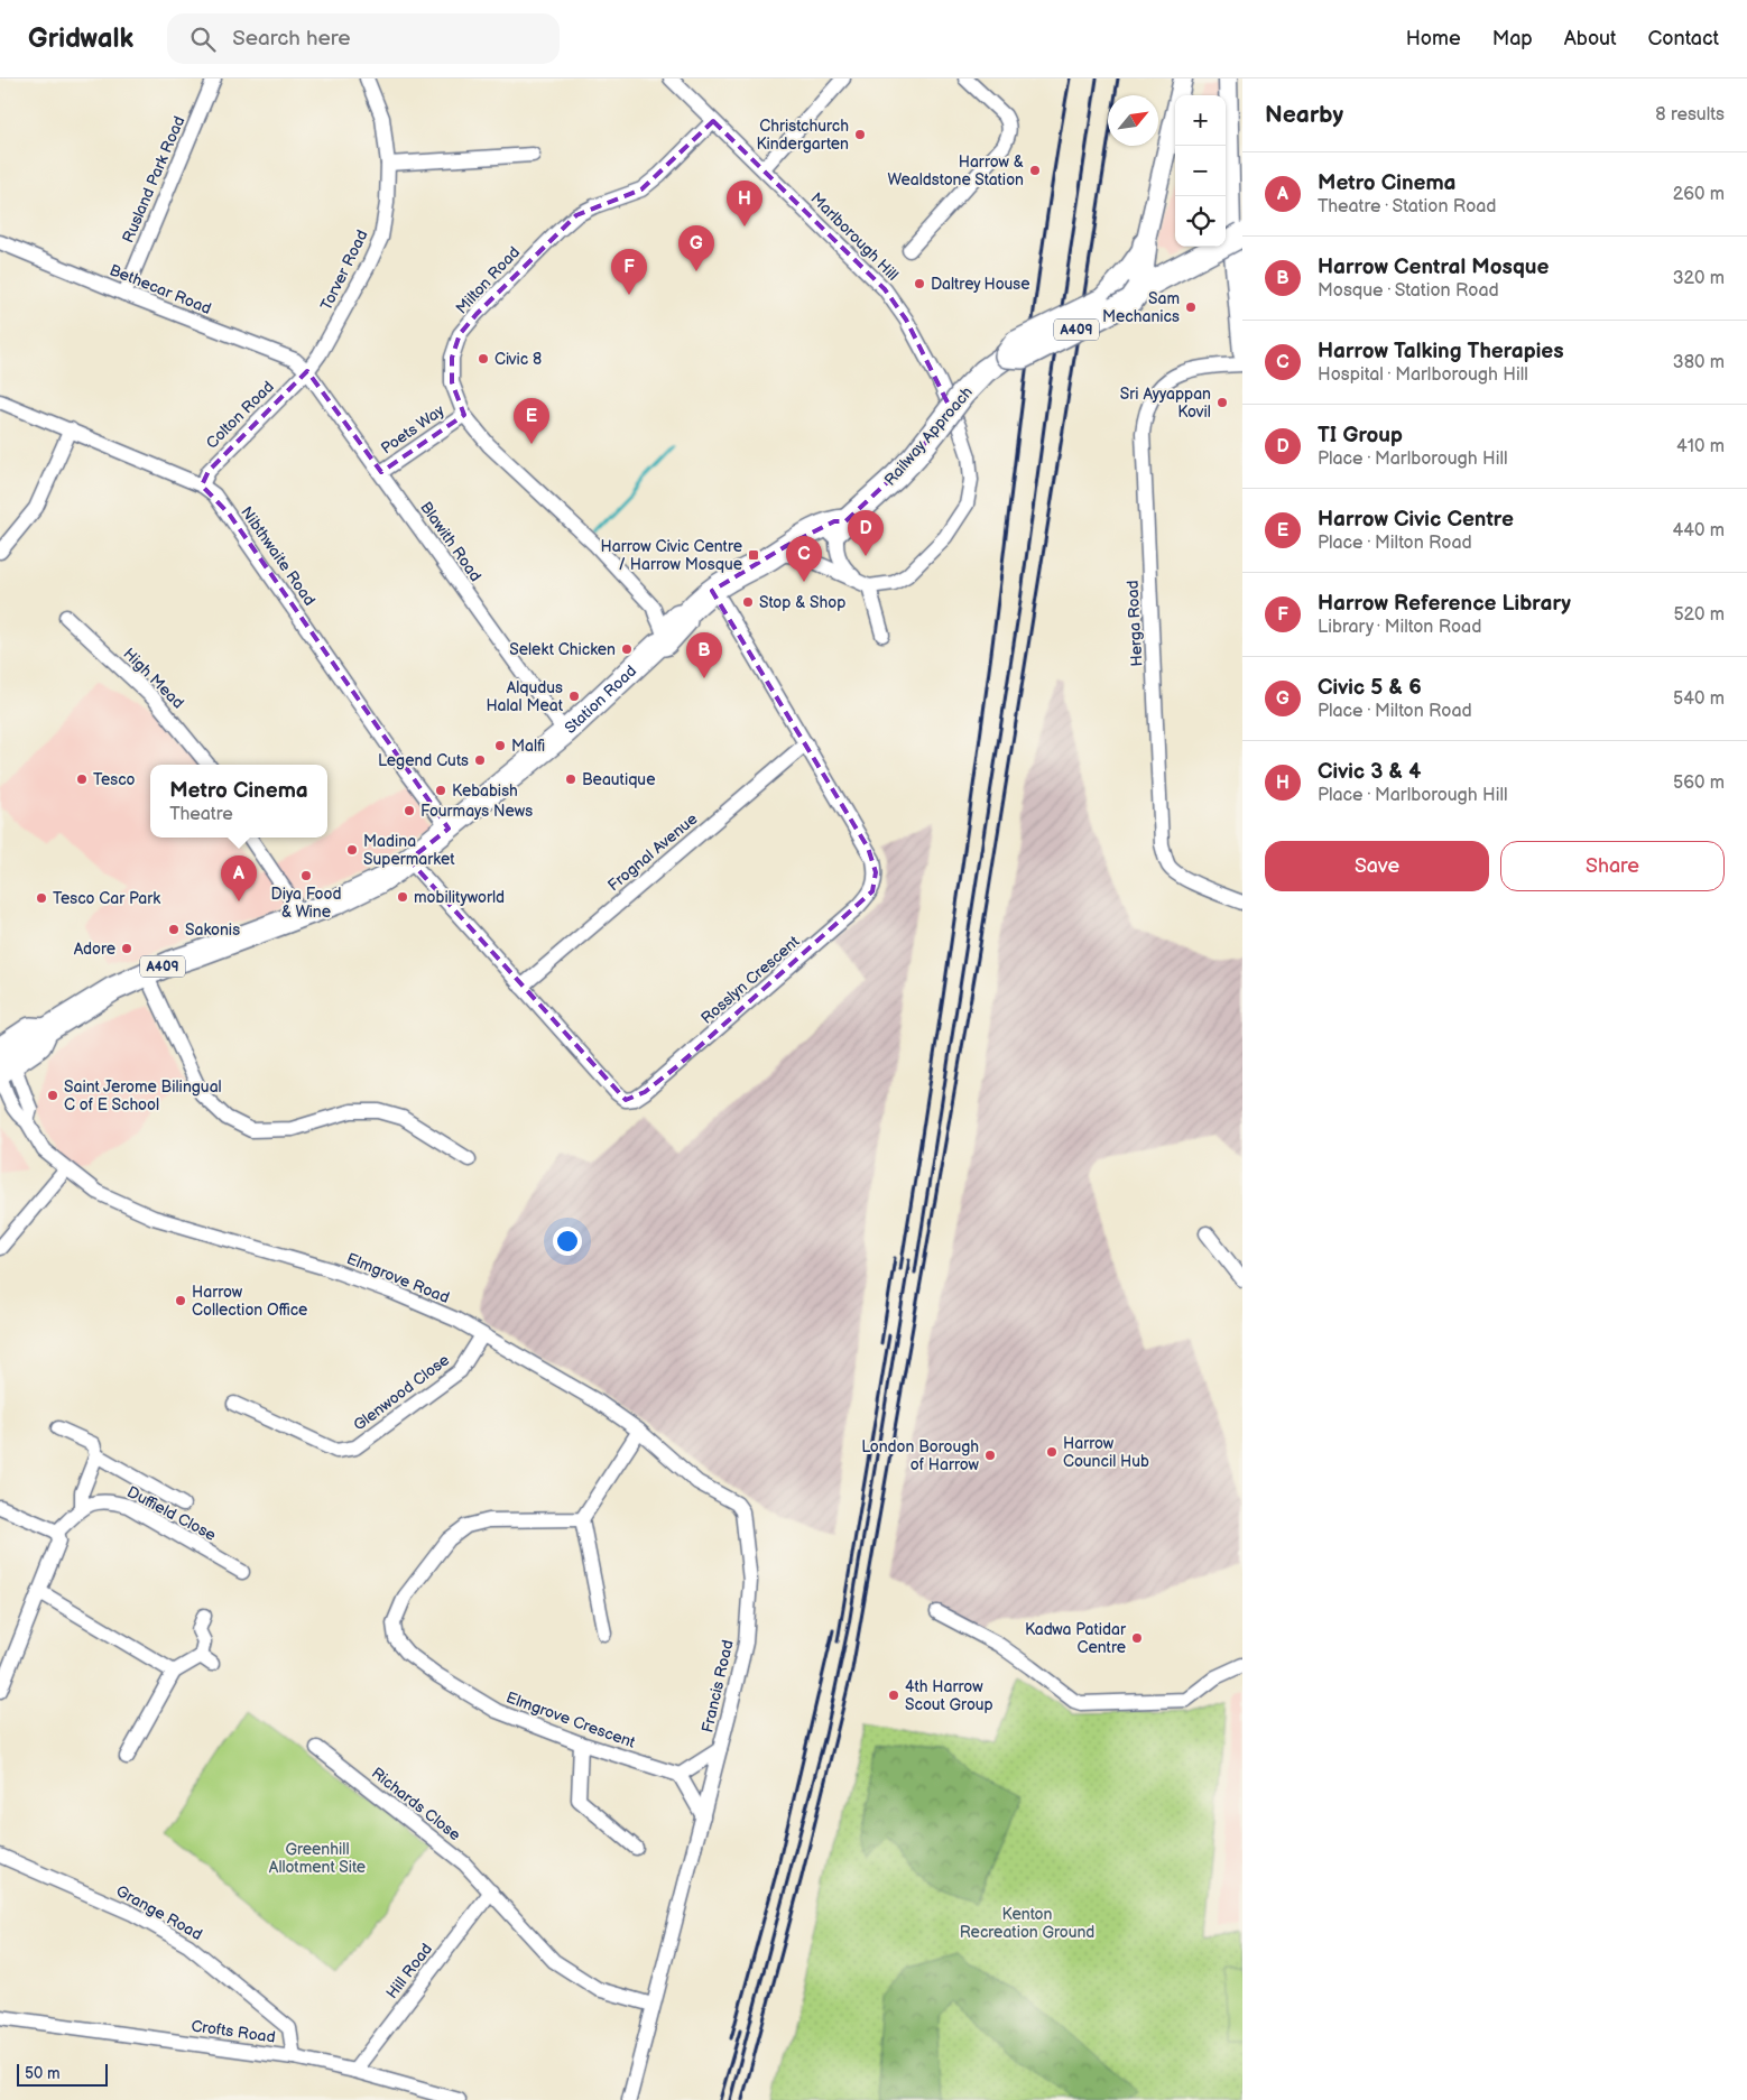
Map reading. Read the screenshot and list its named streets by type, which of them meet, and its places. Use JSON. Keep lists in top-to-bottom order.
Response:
{
  "streets": {
    "main road": ["A409", "Railway Approach", "Station Road"],
    "street": [
      "Rusland Park Road",
      "Marlborough Hill",
      "Torver Road",
      "Milton Road",
      "Bethecar Road",
      "Colton Road",
      "Poets Way",
      "Blawith Road",
      "Nibthwaite Road",
      "Herga Road",
      "High Mead",
      "Frognal Avenue",
      "Rosslyn Crescent",
      "Elmgrove Road",
      "Glenwood Close",
      "Duffield Close",
      "Francis Road",
      "Elmgrove Crescent",
      "Richards Close",
      "Grange Road",
      "Hill Road",
      "Crofts Road"
    ]
  },
  "crossings": [
    ["Rusland Park Road", "Bethecar Road"],
    ["Marlborough Hill", "Milton Road"],
    ["Torver Road", "Bethecar Road"],
    ["Torver Road", "Colton Road"],
    ["Torver Road", "Blawith Road"],
    ["Milton Road", "Poets Way"],
    ["Milton Road", "Station Road"],
    ["Bethecar Road", "Colton Road"],
    ["Bethecar Road", "Blawith Road"],
    ["A409", "Railway Approach"],
    ["Colton Road", "Blawith Road"],
    ["Colton Road", "Nibthwaite Road"],
    ["Poets Way", "Blawith Road"],
    ["Railway Approach", "Station Road"],
    ["Blawith Road", "Station Road"],
    ["Nibthwaite Road", "Station Road"],
    ["Station Road", "Rosslyn Crescent"],
    ["Station Road", "Elmgrove Road"],
    ["Frognal Avenue", "Rosslyn Crescent"],
    ["Elmgrove Road", "Glenwood Close"],
    ["Elmgrove Road", "Francis Road"],
    ["Francis Road", "Richards Close"],
    ["Richards Close", "Hill Road"],
    ["Grange Road", "Crofts Road"],
    ["Hill Road", "Crofts Road"]
  ],
  "parks": ["Greenhill Allotment Site", "Kenton Recreation Ground"],
  "places": {
    "other": [
      "Christchurch Kindergarten",
      "Harrow & Wealdstone Station",
      "Daltrey House",
      "Sam Mechanics",
      "Civic 8",
      "Sri Ayyappan Kovil",
      "Stop & Shop",
      "Selekt Chicken",
      "Alqudus Halal Meat",
      "Malfi",
      "Legend Cuts",
      "Tesco",
      "Beautique",
      "Kebabish",
      "Fourmays News",
      "Madina Supermarket",
      "Diya Food & Wine",
      "mobilityworld",
      "Tesco Car Park",
      "Sakonis",
      "Adore",
      "Saint Jerome Bilingual C of E School",
      "Harrow Collection Office",
      "Harrow Council Hub",
      "London Borough of Harrow",
      "Kadwa Patidar Centre",
      "4th Harrow Scout Group"
    ],
    "transit": ["Harrow Civic Centre / Harrow Mosque"]
  },
  "scale_bar": "50 m",
  "north": "top right",
  "page": {
    "header": "Gridwalk",
    "search": "Search here",
    "nav": [
      "Home",
      "Map",
      "About",
      "Contact"
    ],
    "heading": ["Nearby", "8 results"],
    "map_buttons": ["+", "−"],
    "list": [
      {
        "mark": "A",
        "name": "Metro Cinema",
        "note": "Theatre · Station Road",
        "value": "260 m"
      },
      {
        "mark": "B",
        "name": "Harrow Central Mosque",
        "note": "Mosque · Station Road",
        "value": "320 m"
      },
      {
        "mark": "C",
        "name": "Harrow Talking Therapies",
        "note": "Hospital · Marlborough Hill",
        "value": "380 m"
      },
      {
        "mark": "D",
        "name": "TI Group",
        "note": "Place · Marlborough Hill",
        "value": "410 m"
      },
      {
        "mark": "E",
        "name": "Harrow Civic Centre",
        "note": "Place · Milton Road",
        "value": "440 m"
      },
      {
        "mark": "F",
        "name": "Harrow Reference Library",
        "note": "Library · Milton Road",
        "value": "520 m"
      },
      {
        "mark": "G",
        "name": "Civic 5 & 6",
        "note": "Place · Milton Road",
        "value": "540 m"
      },
      {
        "mark": "H",
        "name": "Civic 3 & 4",
        "note": "Place · Marlborough Hill",
        "value": "560 m"
      }
    ],
    "pins": [
      "H",
      "G",
      "F",
      "E",
      "D",
      "C",
      "B",
      "A"
    ],
    "popup": ["Metro Cinema", "Theatre"],
    "buttons": ["Save", "Share"],
    "scale": "50 m"
  }
}
